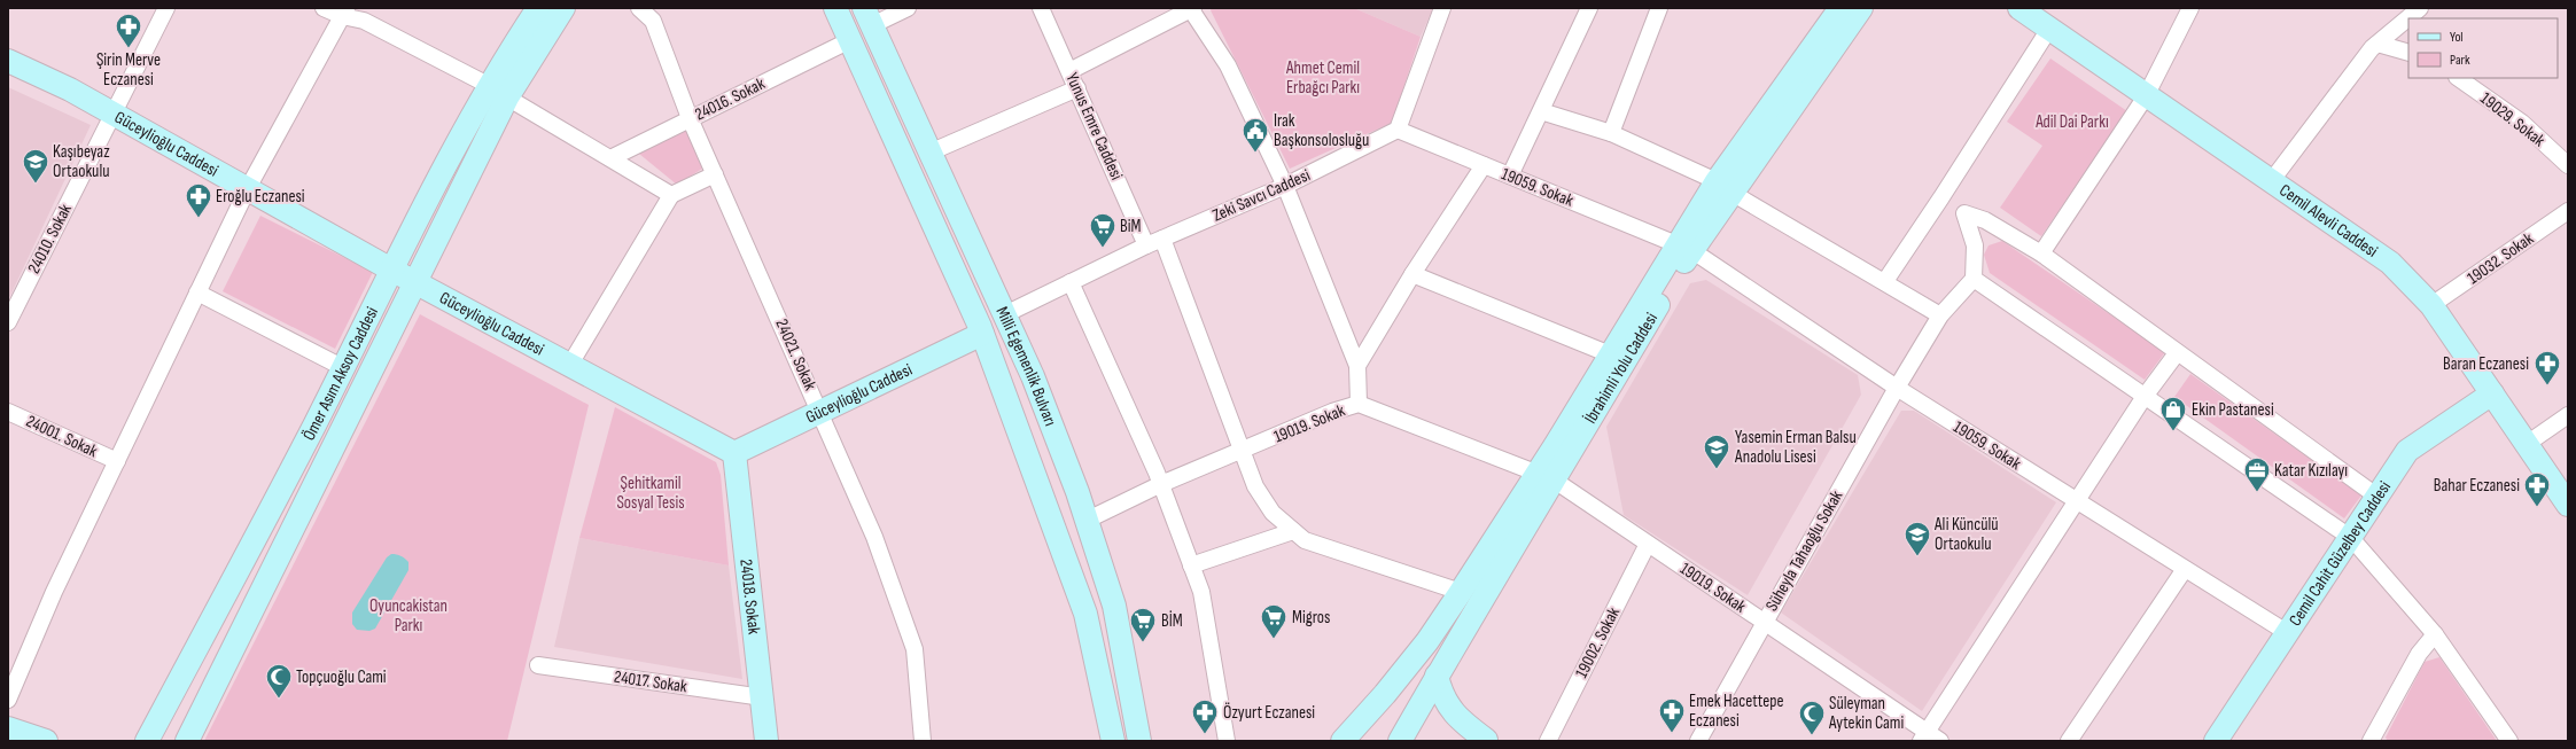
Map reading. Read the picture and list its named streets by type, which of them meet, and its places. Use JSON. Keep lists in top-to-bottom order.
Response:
{
  "streets": {
    "street": [
      "24016. Sokak",
      "19029. Sokak",
      "Yunus Emre Caddesi",
      "Güceylioğlu Caddesi",
      "19059. Sokak",
      "Zeki Savcı Caddesi",
      "Cemil Alevli Caddesi",
      "24010. Sokak",
      "19032. Sokak",
      "24021. Sokak",
      "Milli Egemenlik Bulvarı",
      "İbrahimli Yolu Caddesi",
      "Ömer Asım Aksoy Caddesi",
      "19019. Sokak",
      "24001. Sokak",
      "Süheyla Tahaoğlu Sokak",
      "Cemil Cahit Güzelbey Caddesi",
      "24018. Sokak",
      "19002. Sokak",
      "24017. Sokak"
    ]
  },
  "crossings": [
    ["24016. Sokak", "24021. Sokak"],
    ["24016. Sokak", "Milli Egemenlik Bulvarı"],
    ["Yunus Emre Caddesi", "Zeki Savcı Caddesi"],
    ["Güceylioğlu Caddesi", "24010. Sokak"],
    ["Güceylioğlu Caddesi", "24021. Sokak"],
    ["Güceylioğlu Caddesi", "Milli Egemenlik Bulvarı"],
    ["Güceylioğlu Caddesi", "Ömer Asım Aksoy Caddesi"],
    ["Güceylioğlu Caddesi", "24018. Sokak"],
    ["19059. Sokak", "Zeki Savcı Caddesi"],
    ["19059. Sokak", "İbrahimli Yolu Caddesi"],
    ["19059. Sokak", "Süheyla Tahaoğlu Sokak"],
    ["19059. Sokak", "Cemil Cahit Güzelbey Caddesi"],
    ["Zeki Savcı Caddesi", "Milli Egemenlik Bulvarı"],
    ["Cemil Alevli Caddesi", "19032. Sokak"],
    ["Cemil Alevli Caddesi", "Cemil Cahit Güzelbey Caddesi"],
    ["Milli Egemenlik Bulvarı", "19019. Sokak"],
    ["İbrahimli Yolu Caddesi", "19019. Sokak"],
    ["19019. Sokak", "Süheyla Tahaoğlu Sokak"],
    ["19019. Sokak", "19002. Sokak"],
    ["24018. Sokak", "24017. Sokak"]
  ],
  "parks": [
    "Ahmet Cemil Erbağcı Parkı",
    "Adil Dai Parkı",
    "Şehitkamil Sosyal Tesis",
    "Oyuncakistan Parkı"
  ],
  "places": {
    "pharmacy": [
      "Şirin Merve Eczanesi",
      "Eroğlu Eczanesi",
      "Baran Eczanesi",
      "Bahar Eczanesi",
      "Emek Hacettepe Eczanesi",
      "Özyurt Eczanesi"
    ],
    "public building": ["Irak Başkonsolosluğu"],
    "school or university": ["Kaşıbeyaz Ortaokulu", "Yasemin Erman Balsu Anadolu Lisesi", "Ali Küncülü Ortaokulu"],
    "supermarket": ["BiM", "Migros", "BİM"],
    "shop": ["Ekin Pastanesi"],
    "office": ["Katar Kızılayı"],
    "mosque": ["Topçuoğlu Cami", "Süleyman Aytekin Cami"]
  },
  "legend": ["Yol", "Park"]
}
